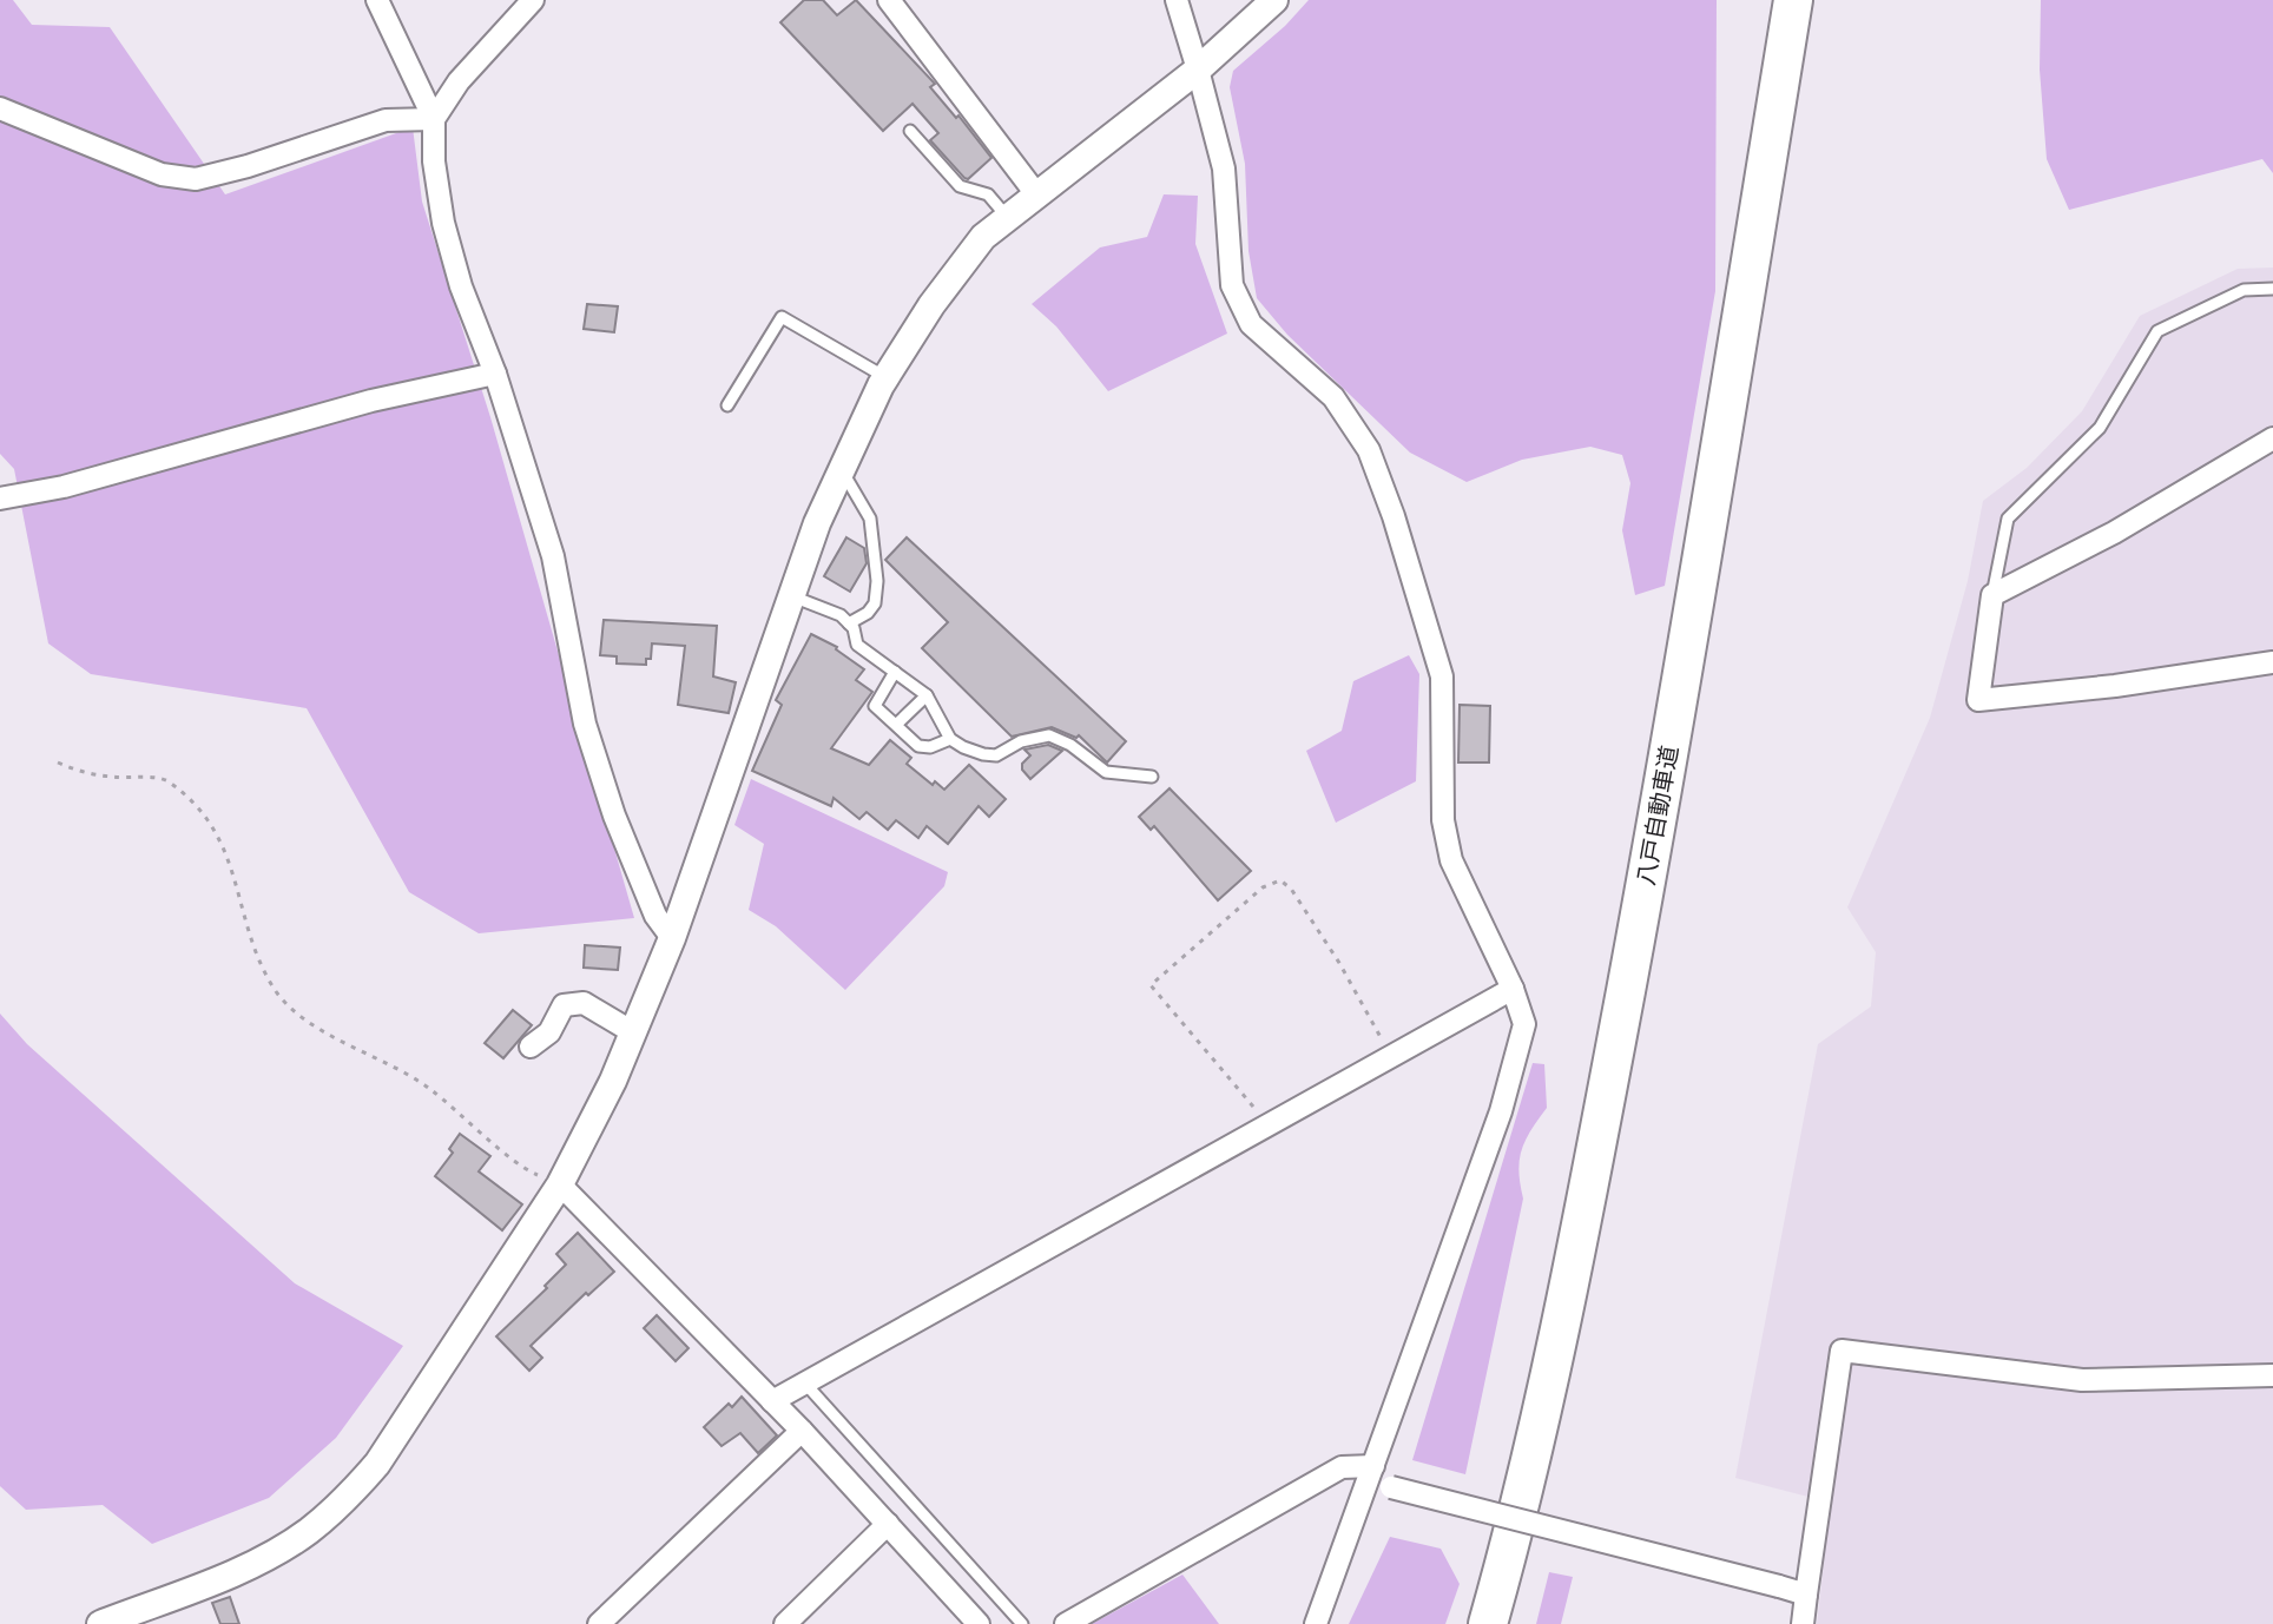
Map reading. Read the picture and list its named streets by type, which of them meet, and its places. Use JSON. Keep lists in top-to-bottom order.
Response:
{
  "streets": {
    "highway": ["八戸自動車道"]
  }
}
